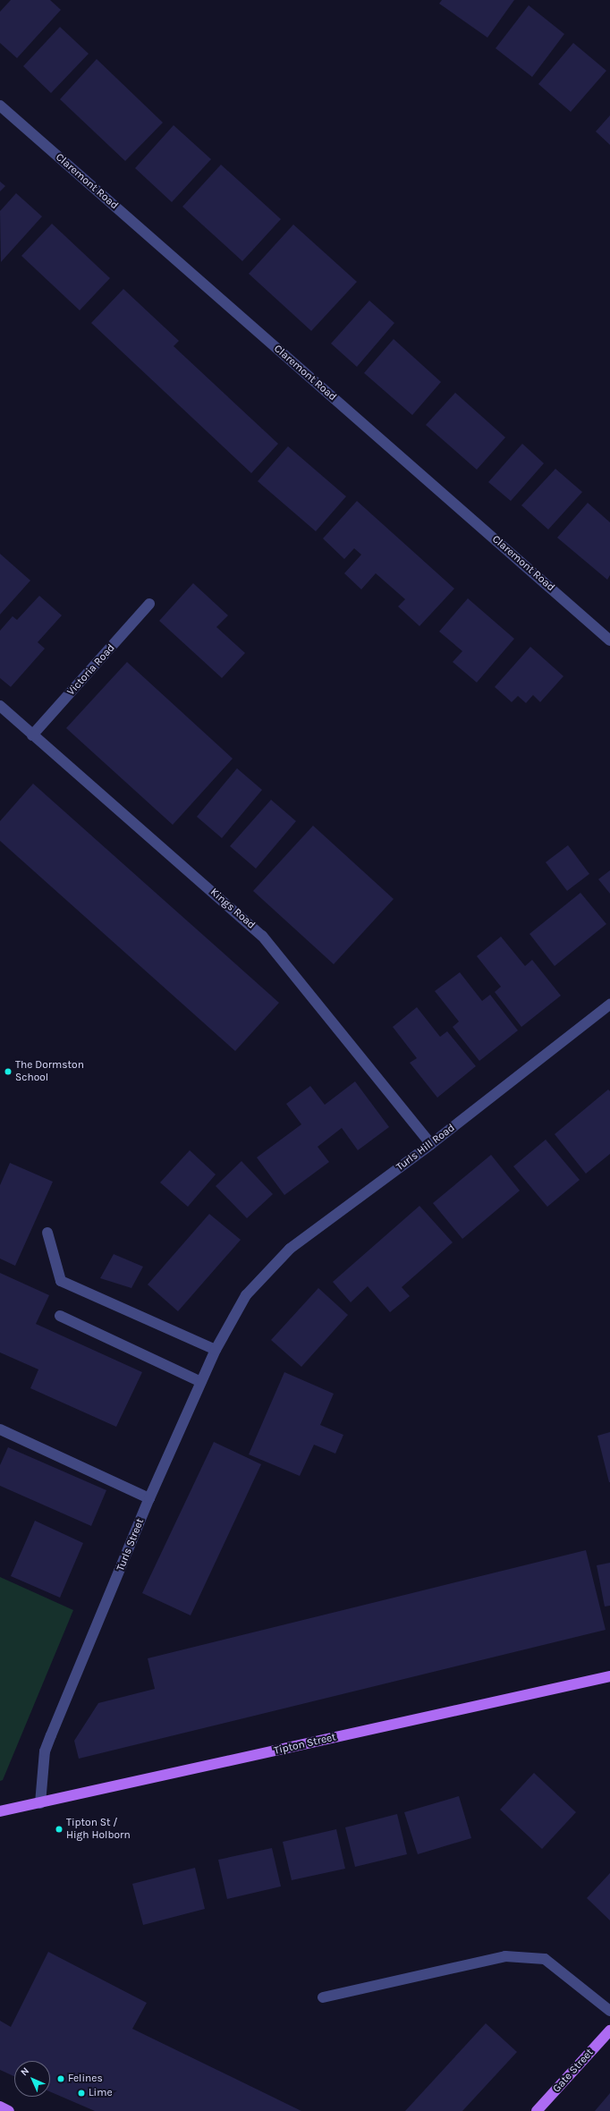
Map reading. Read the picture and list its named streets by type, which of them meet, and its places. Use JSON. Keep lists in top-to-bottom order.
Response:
{
  "streets": {
    "main road": ["Tipton Street", "Gate Street"],
    "street": [
      "Claremont Road",
      "Victoria Road",
      "Kings Road",
      "Turls Hill Road",
      "Turls Street"
    ]
  },
  "crossings": [
    ["Victoria Road", "Kings Road"],
    ["Kings Road", "Turls Hill Road"],
    ["Turls Hill Road", "Turls Street"],
    ["Turls Street", "Tipton Street"]
  ],
  "places": [
    "The Dormston School",
    "Tipton St / High Holborn",
    "Felines",
    "Lime"
  ],
  "north": "top left"
}
